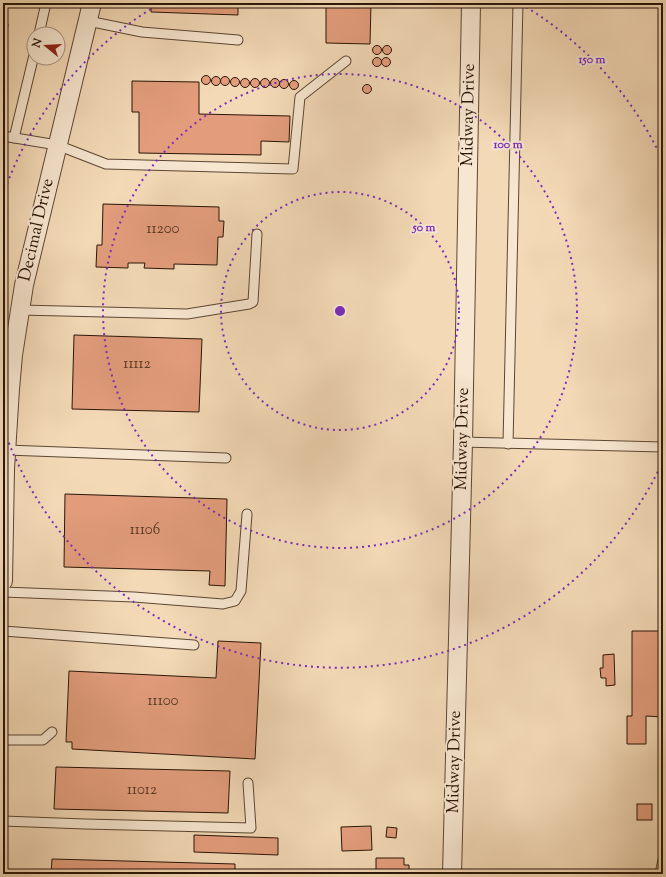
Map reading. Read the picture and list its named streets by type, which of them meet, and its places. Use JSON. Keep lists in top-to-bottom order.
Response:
{
  "streets": {
    "street": ["Midway Drive", "Decimal Drive"]
  },
  "house_numbers": [
    "11200",
    "11112",
    "11106",
    "11100",
    "11012"
  ],
  "north": "left",
  "rings": ["150 m", "100 m", "50 m"]
}
